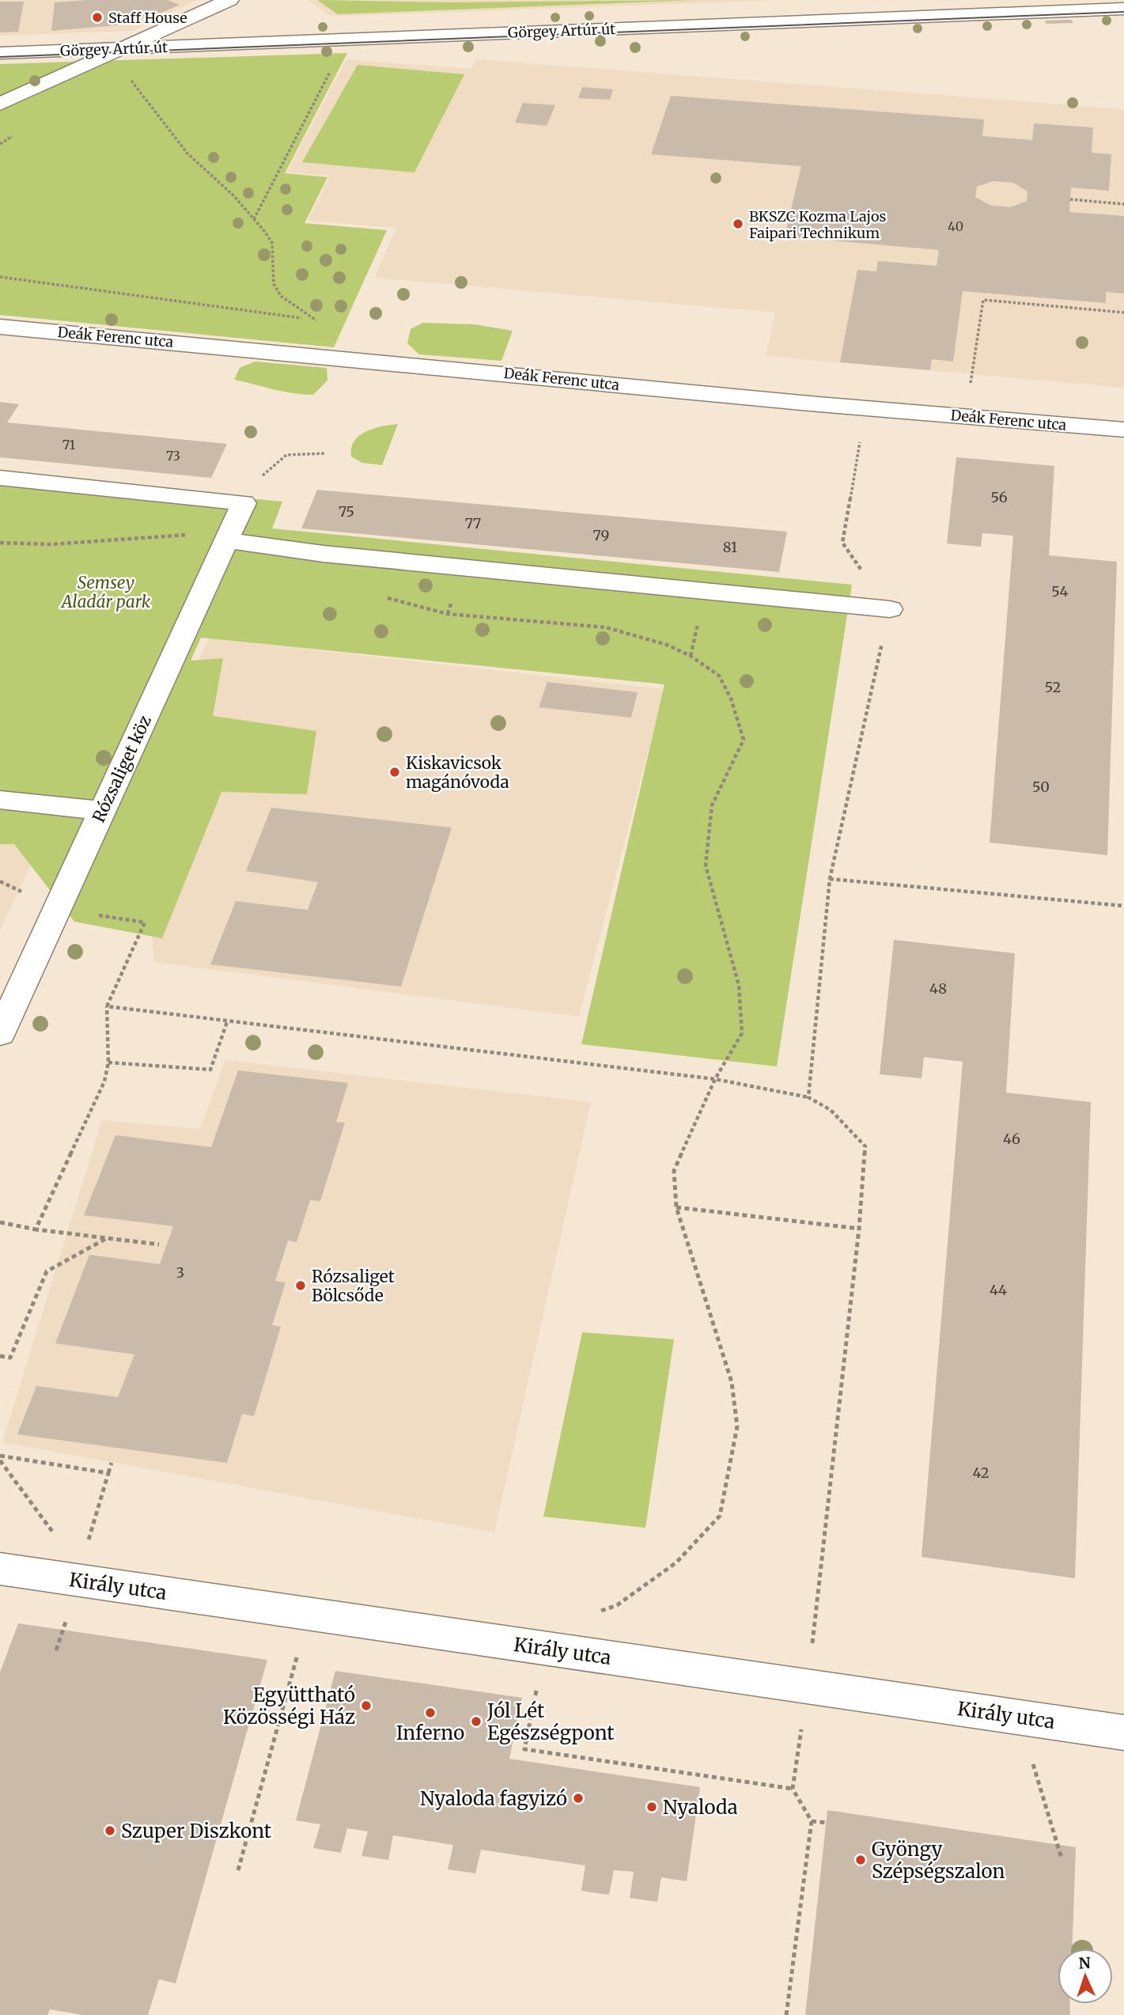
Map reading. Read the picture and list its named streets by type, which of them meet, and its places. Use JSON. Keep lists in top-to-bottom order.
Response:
{
  "streets": {
    "street": [
      "Görgey Artúr út",
      "Deák Ferenc utca",
      "Rózsaliget köz",
      "Király utca"
    ]
  },
  "parks": ["Semsey Aladár park"],
  "places": [
    "Staff House",
    "BKSZC Kozma Lajos Faipari Technikum",
    "Kiskavicsok magánóvoda",
    "Rózsaliget Bölcsőde",
    "Együttható Közösségi Ház",
    "Inferno",
    "Jól Lét Egészségpont",
    "Nyaloda fagyizó",
    "Nyaloda",
    "Szuper Diszkont",
    "Gyöngy Szépségszalon"
  ],
  "house_numbers": [
    "40",
    "71",
    "73",
    "56",
    "75",
    "77",
    "79",
    "81",
    "54",
    "52",
    "50",
    "48",
    "46",
    "3",
    "44",
    "42"
  ],
  "north": "top"
}
